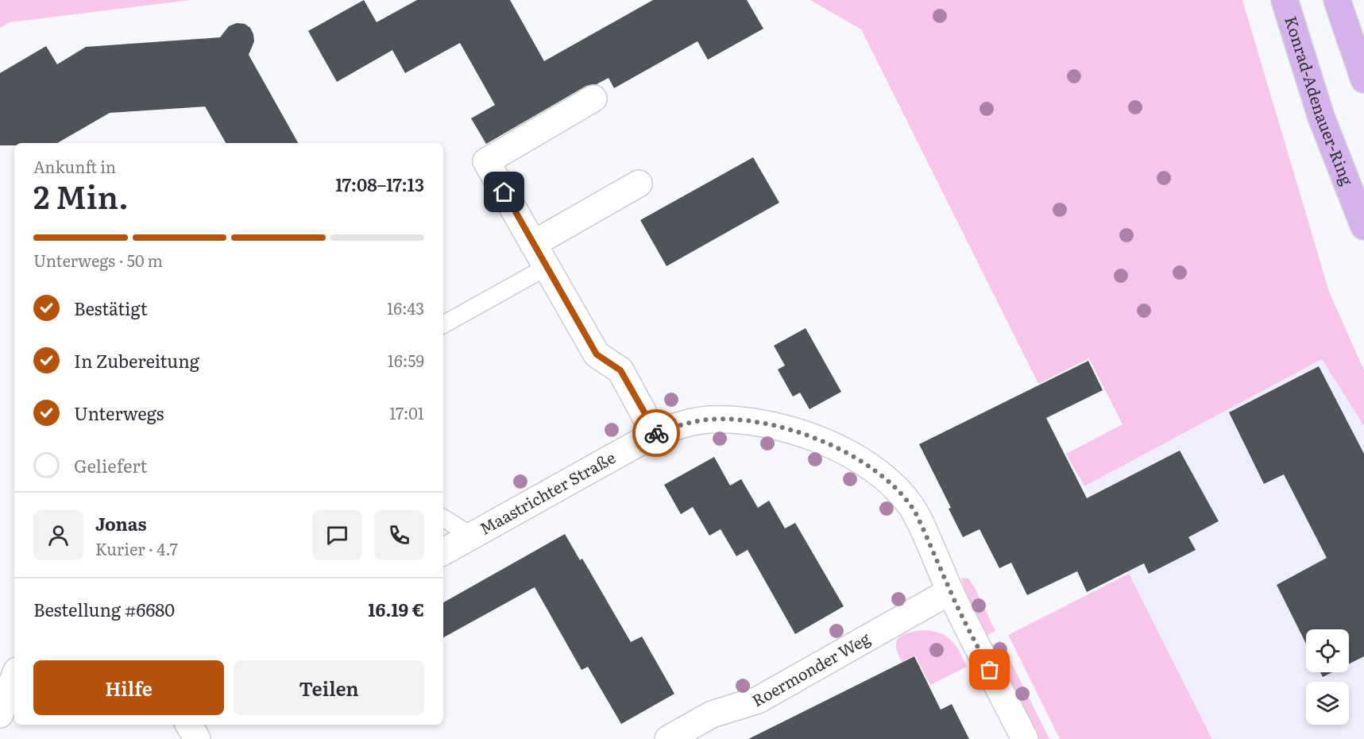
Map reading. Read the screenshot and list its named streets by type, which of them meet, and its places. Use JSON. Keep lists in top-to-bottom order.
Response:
{
  "streets": {
    "main road": ["Konrad-Adenauer-Ring"],
    "street": ["Maastrichter Straße", "Roermonder Weg"]
  },
  "crossings": [
    ["Maastrichter Straße", "Roermonder Weg"]
  ],
  "page": {
    "heading": ["2 Min.", "Ankunft in", "17:08–17:13"],
    "panel": [
      "Jonas",
      "Kurier · 4.7",
      "Bestellung #6680",
      "16.19 €"
    ],
    "bar": "Unterwegs · 50 m",
    "list": [
      ["Bestätigt", "16:43"],
      ["In Zubereitung", "16:59"],
      ["Unterwegs", "17:01"],
      "Geliefert"
    ],
    "buttons": ["Hilfe", "Teilen"]
  }
}
